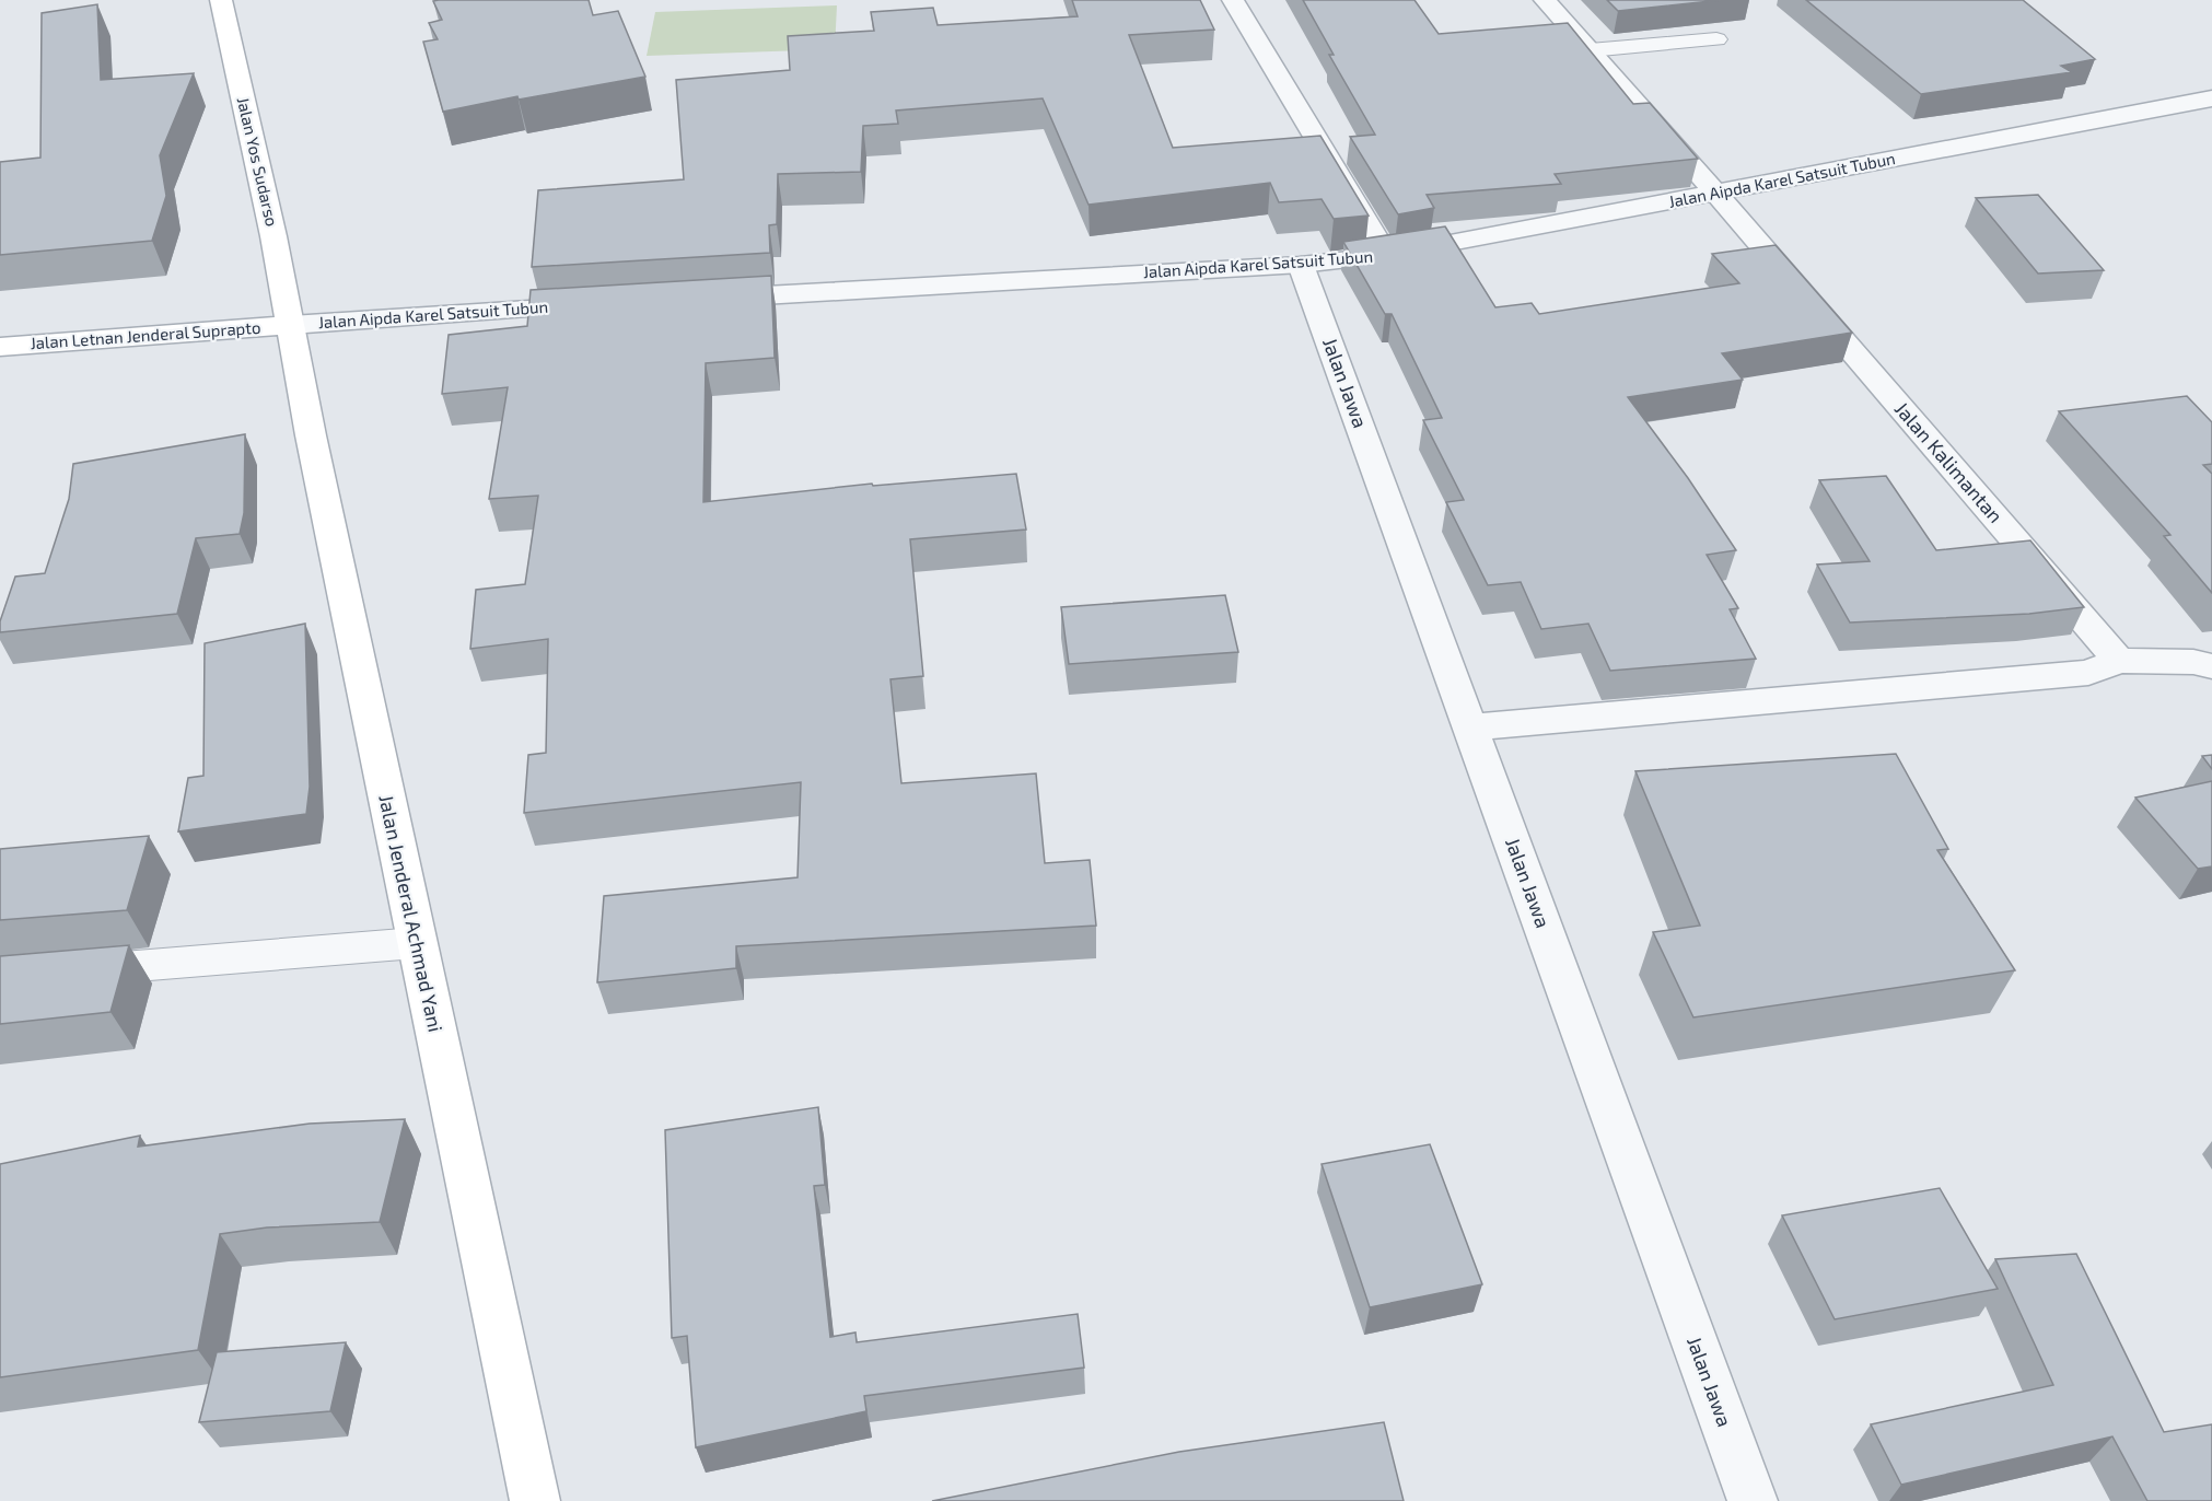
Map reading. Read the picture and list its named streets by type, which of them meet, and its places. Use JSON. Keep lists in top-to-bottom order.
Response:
{
  "streets": {
    "main road": ["Jalan Yos Sudarso", "Jalan Letnan Jenderal Suprapto", "Jalan Jenderal Achmad Yani"],
    "street": ["Jalan Aipda Karel Satsuit Tubun", "Jalan Jawa", "Jalan Kalimantan"]
  },
  "crossings": [
    ["Jalan Yos Sudarso", "Jalan Aipda Karel Satsuit Tubun"],
    ["Jalan Yos Sudarso", "Jalan Letnan Jenderal Suprapto"],
    ["Jalan Yos Sudarso", "Jalan Jenderal Achmad Yani"],
    ["Jalan Aipda Karel Satsuit Tubun", "Jalan Letnan Jenderal Suprapto"],
    ["Jalan Aipda Karel Satsuit Tubun", "Jalan Jawa"],
    ["Jalan Aipda Karel Satsuit Tubun", "Jalan Kalimantan"],
    ["Jalan Aipda Karel Satsuit Tubun", "Jalan Jenderal Achmad Yani"],
    ["Jalan Letnan Jenderal Suprapto", "Jalan Jenderal Achmad Yani"]
  ]
}
